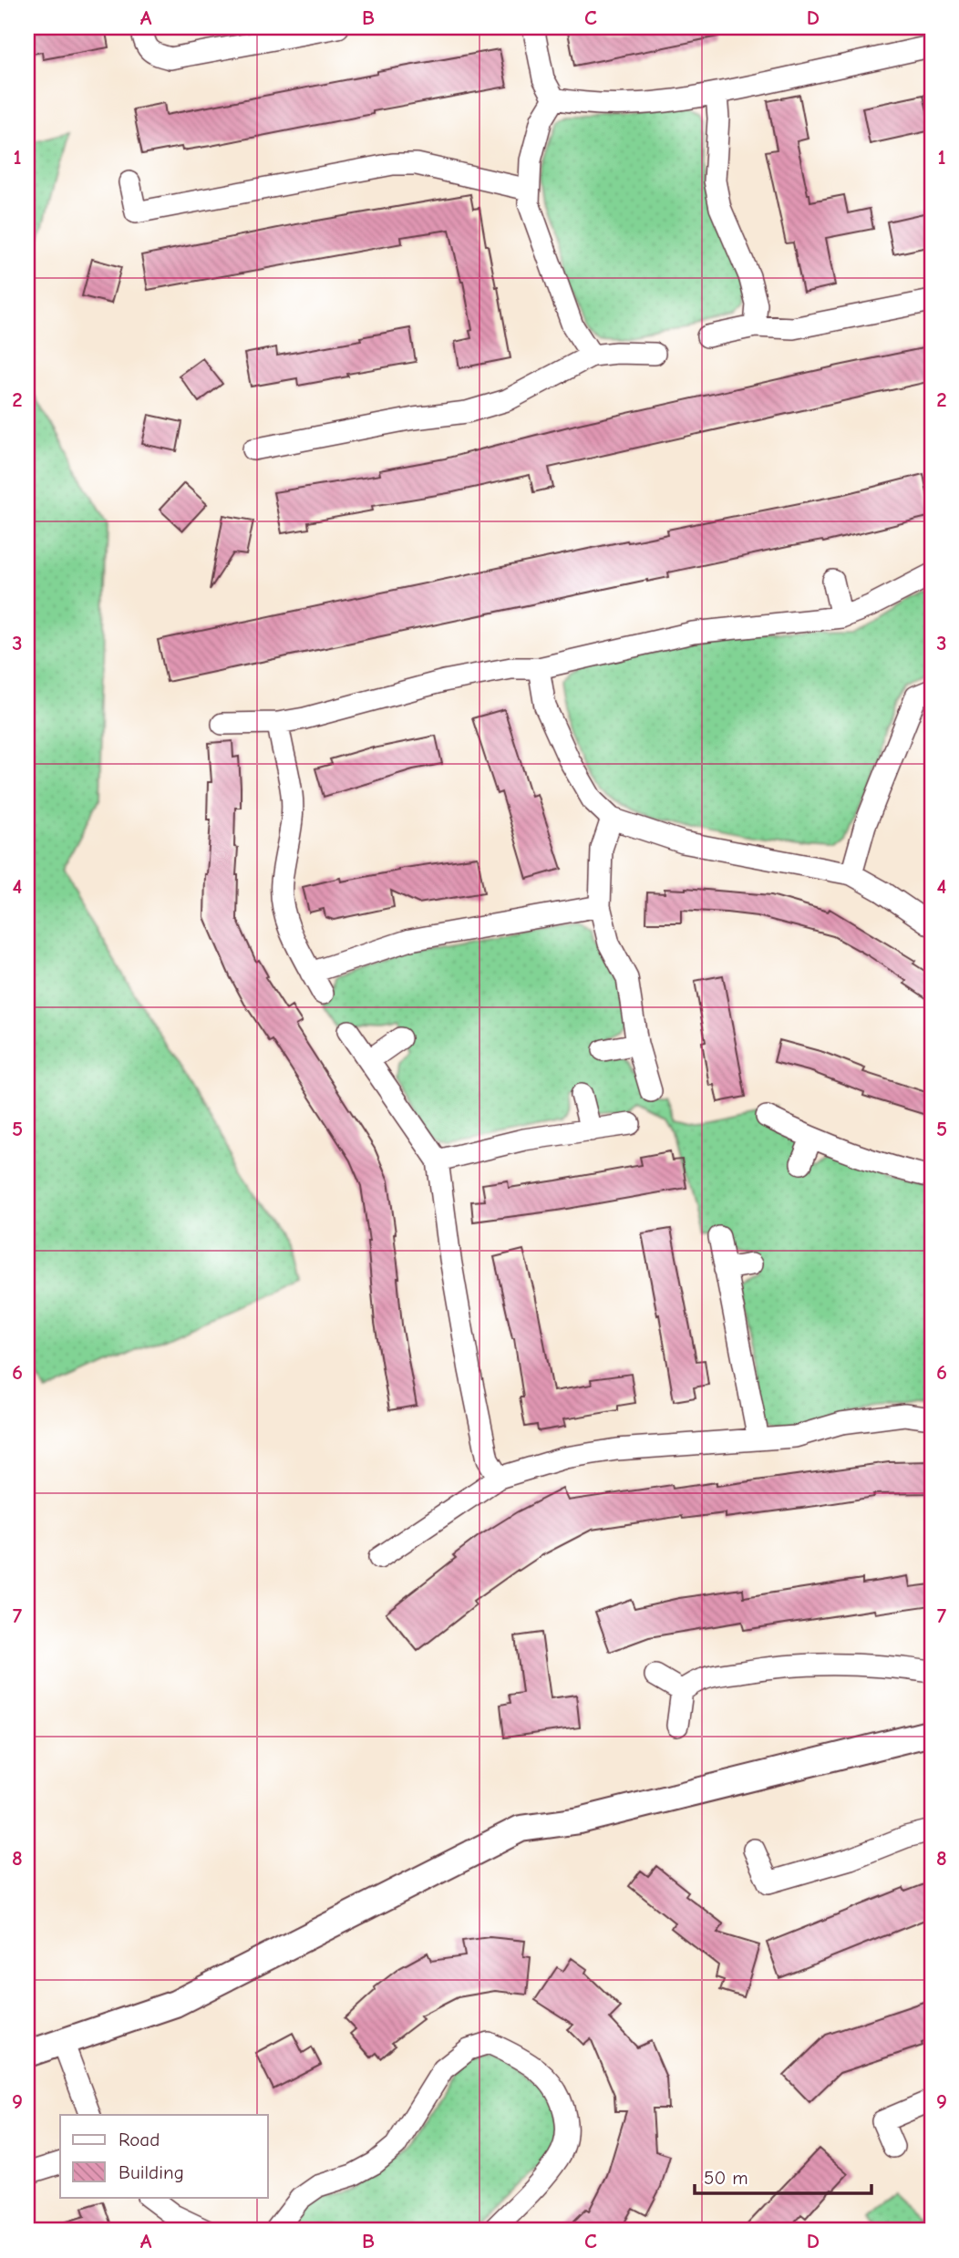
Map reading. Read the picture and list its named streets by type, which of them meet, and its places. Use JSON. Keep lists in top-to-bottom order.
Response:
{
  "legend": ["Road", "Building"],
  "scale_bar": "50 m",
  "grid": {
    "columns": [
      "A",
      "B",
      "C",
      "D"
    ],
    "rows": [
      "1",
      "2",
      "3",
      "4",
      "5",
      "6",
      "7",
      "8",
      "9"
    ]
  }
}
